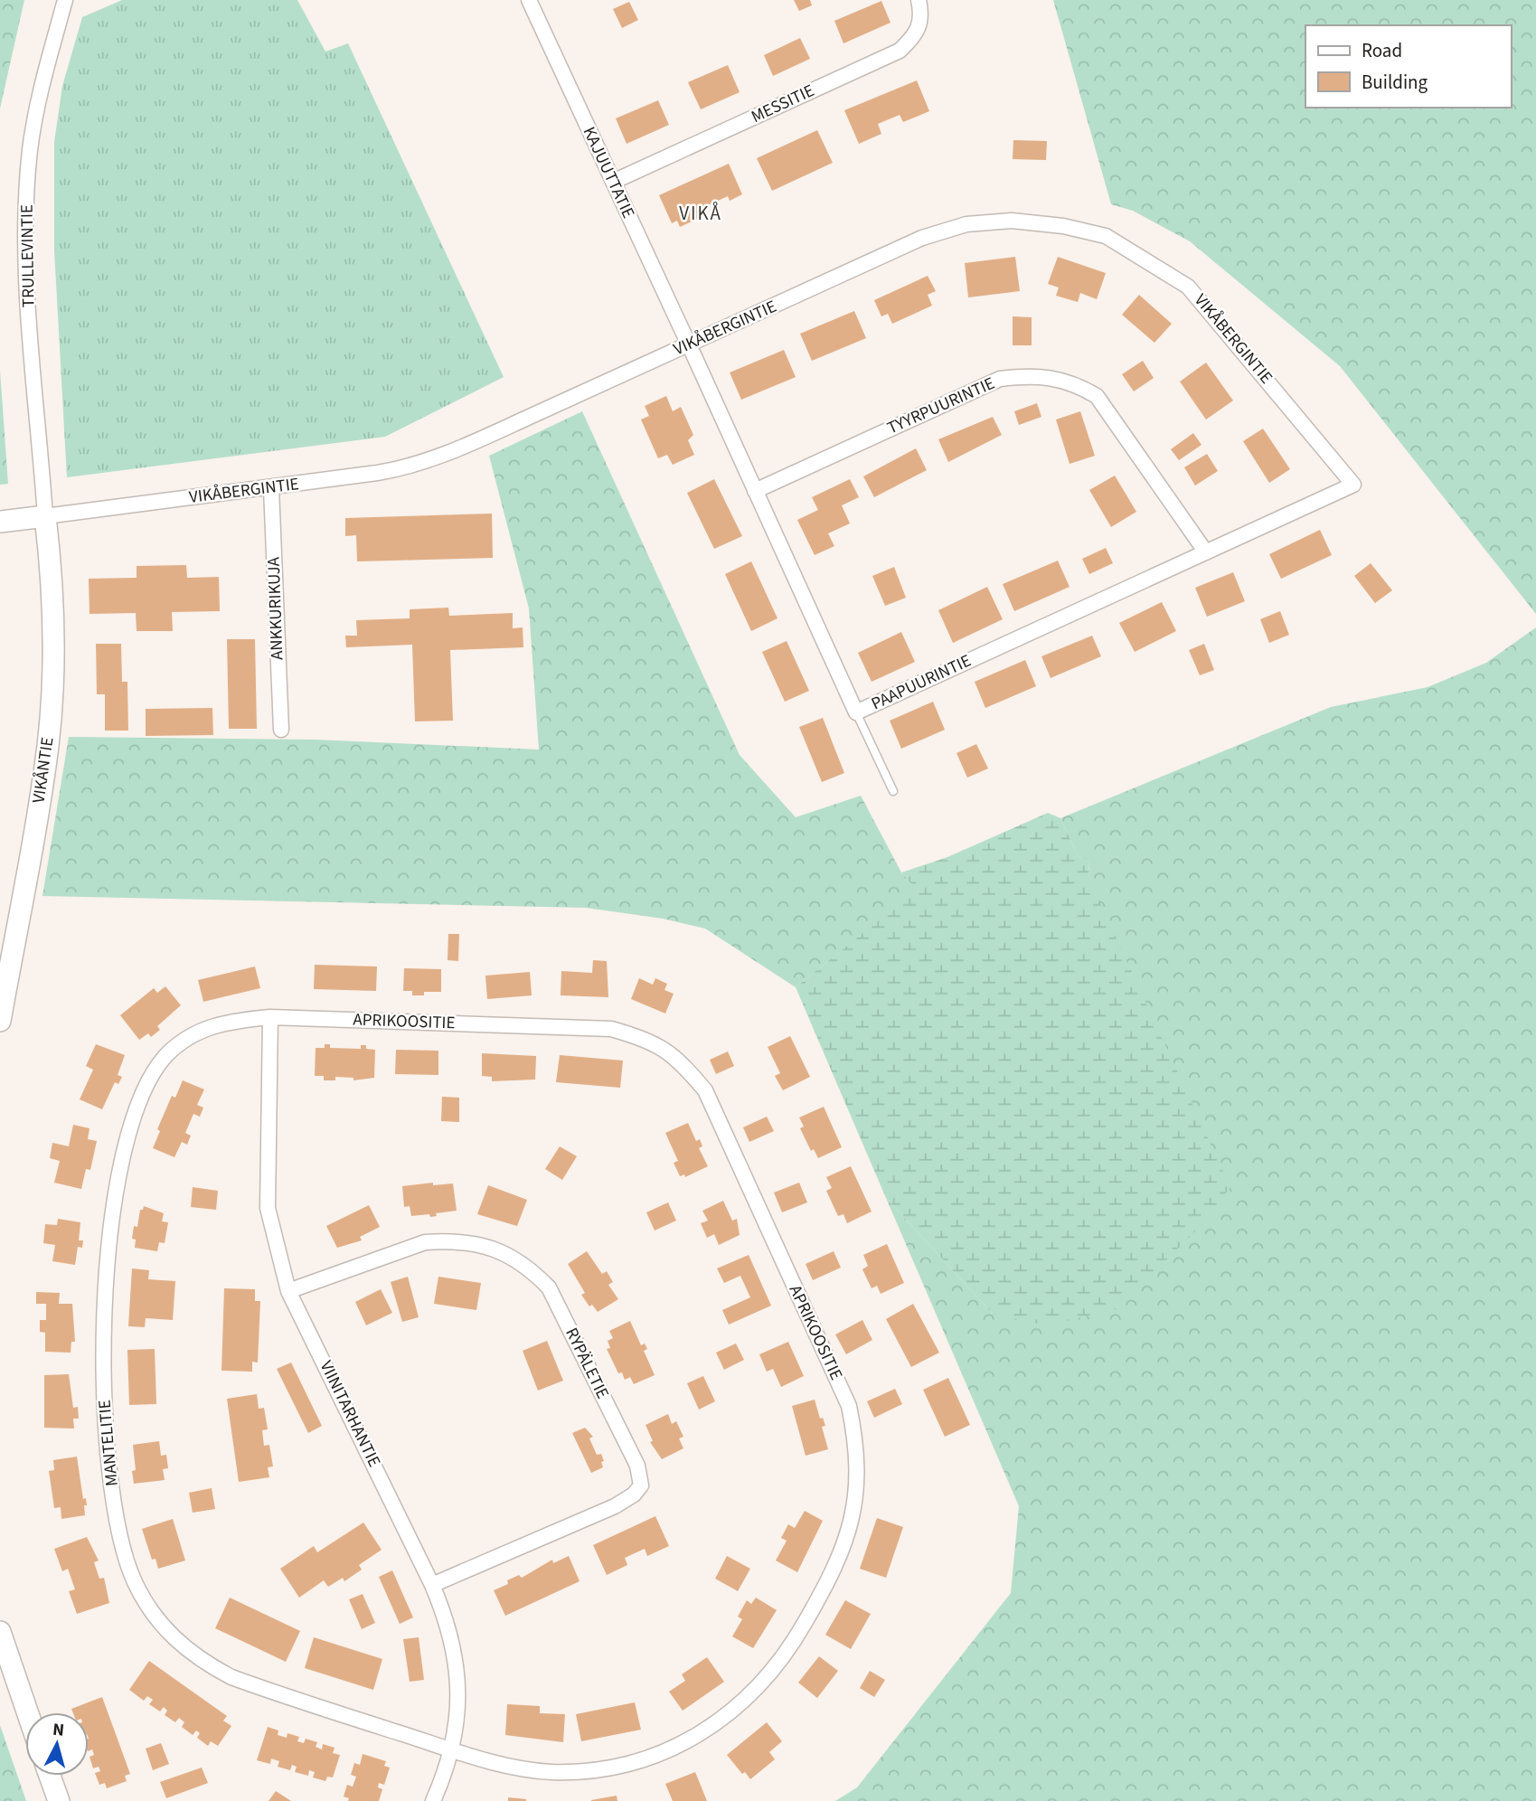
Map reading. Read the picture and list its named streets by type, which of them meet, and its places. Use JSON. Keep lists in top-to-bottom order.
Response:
{
  "streets": {
    "street": [
      "MESSITIE",
      "KAJUUTTATIE",
      "TRULLEVINTIE",
      "VIKÅBERGINTIE",
      "TYYRPUURINTIE",
      "ANKKURIKUJA",
      "PAAPUURINTIE",
      "VIKÅNTIE",
      "APRIKOOSITIE",
      "RYPÄLETIE",
      "VIINITARHANTIE",
      "MANTELITIE"
    ]
  },
  "crossings": [
    ["MESSITIE", "KAJUUTTATIE"],
    ["KAJUUTTATIE", "VIKÅBERGINTIE"],
    ["KAJUUTTATIE", "PAAPUURINTIE"],
    ["TRULLEVINTIE", "VIKÅBERGINTIE"],
    ["TRULLEVINTIE", "VIKÅNTIE"],
    ["VIKÅBERGINTIE", "ANKKURIKUJA"],
    ["VIKÅBERGINTIE", "PAAPUURINTIE"],
    ["VIKÅBERGINTIE", "VIKÅNTIE"],
    ["TYYRPUURINTIE", "PAAPUURINTIE"],
    ["APRIKOOSITIE", "VIINITARHANTIE"],
    ["APRIKOOSITIE", "MANTELITIE"],
    ["RYPÄLETIE", "VIINITARHANTIE"],
    ["VIINITARHANTIE", "MANTELITIE"]
  ],
  "districts": ["VIKÅ"],
  "legend": ["Road", "Building"],
  "north": "top"
}
